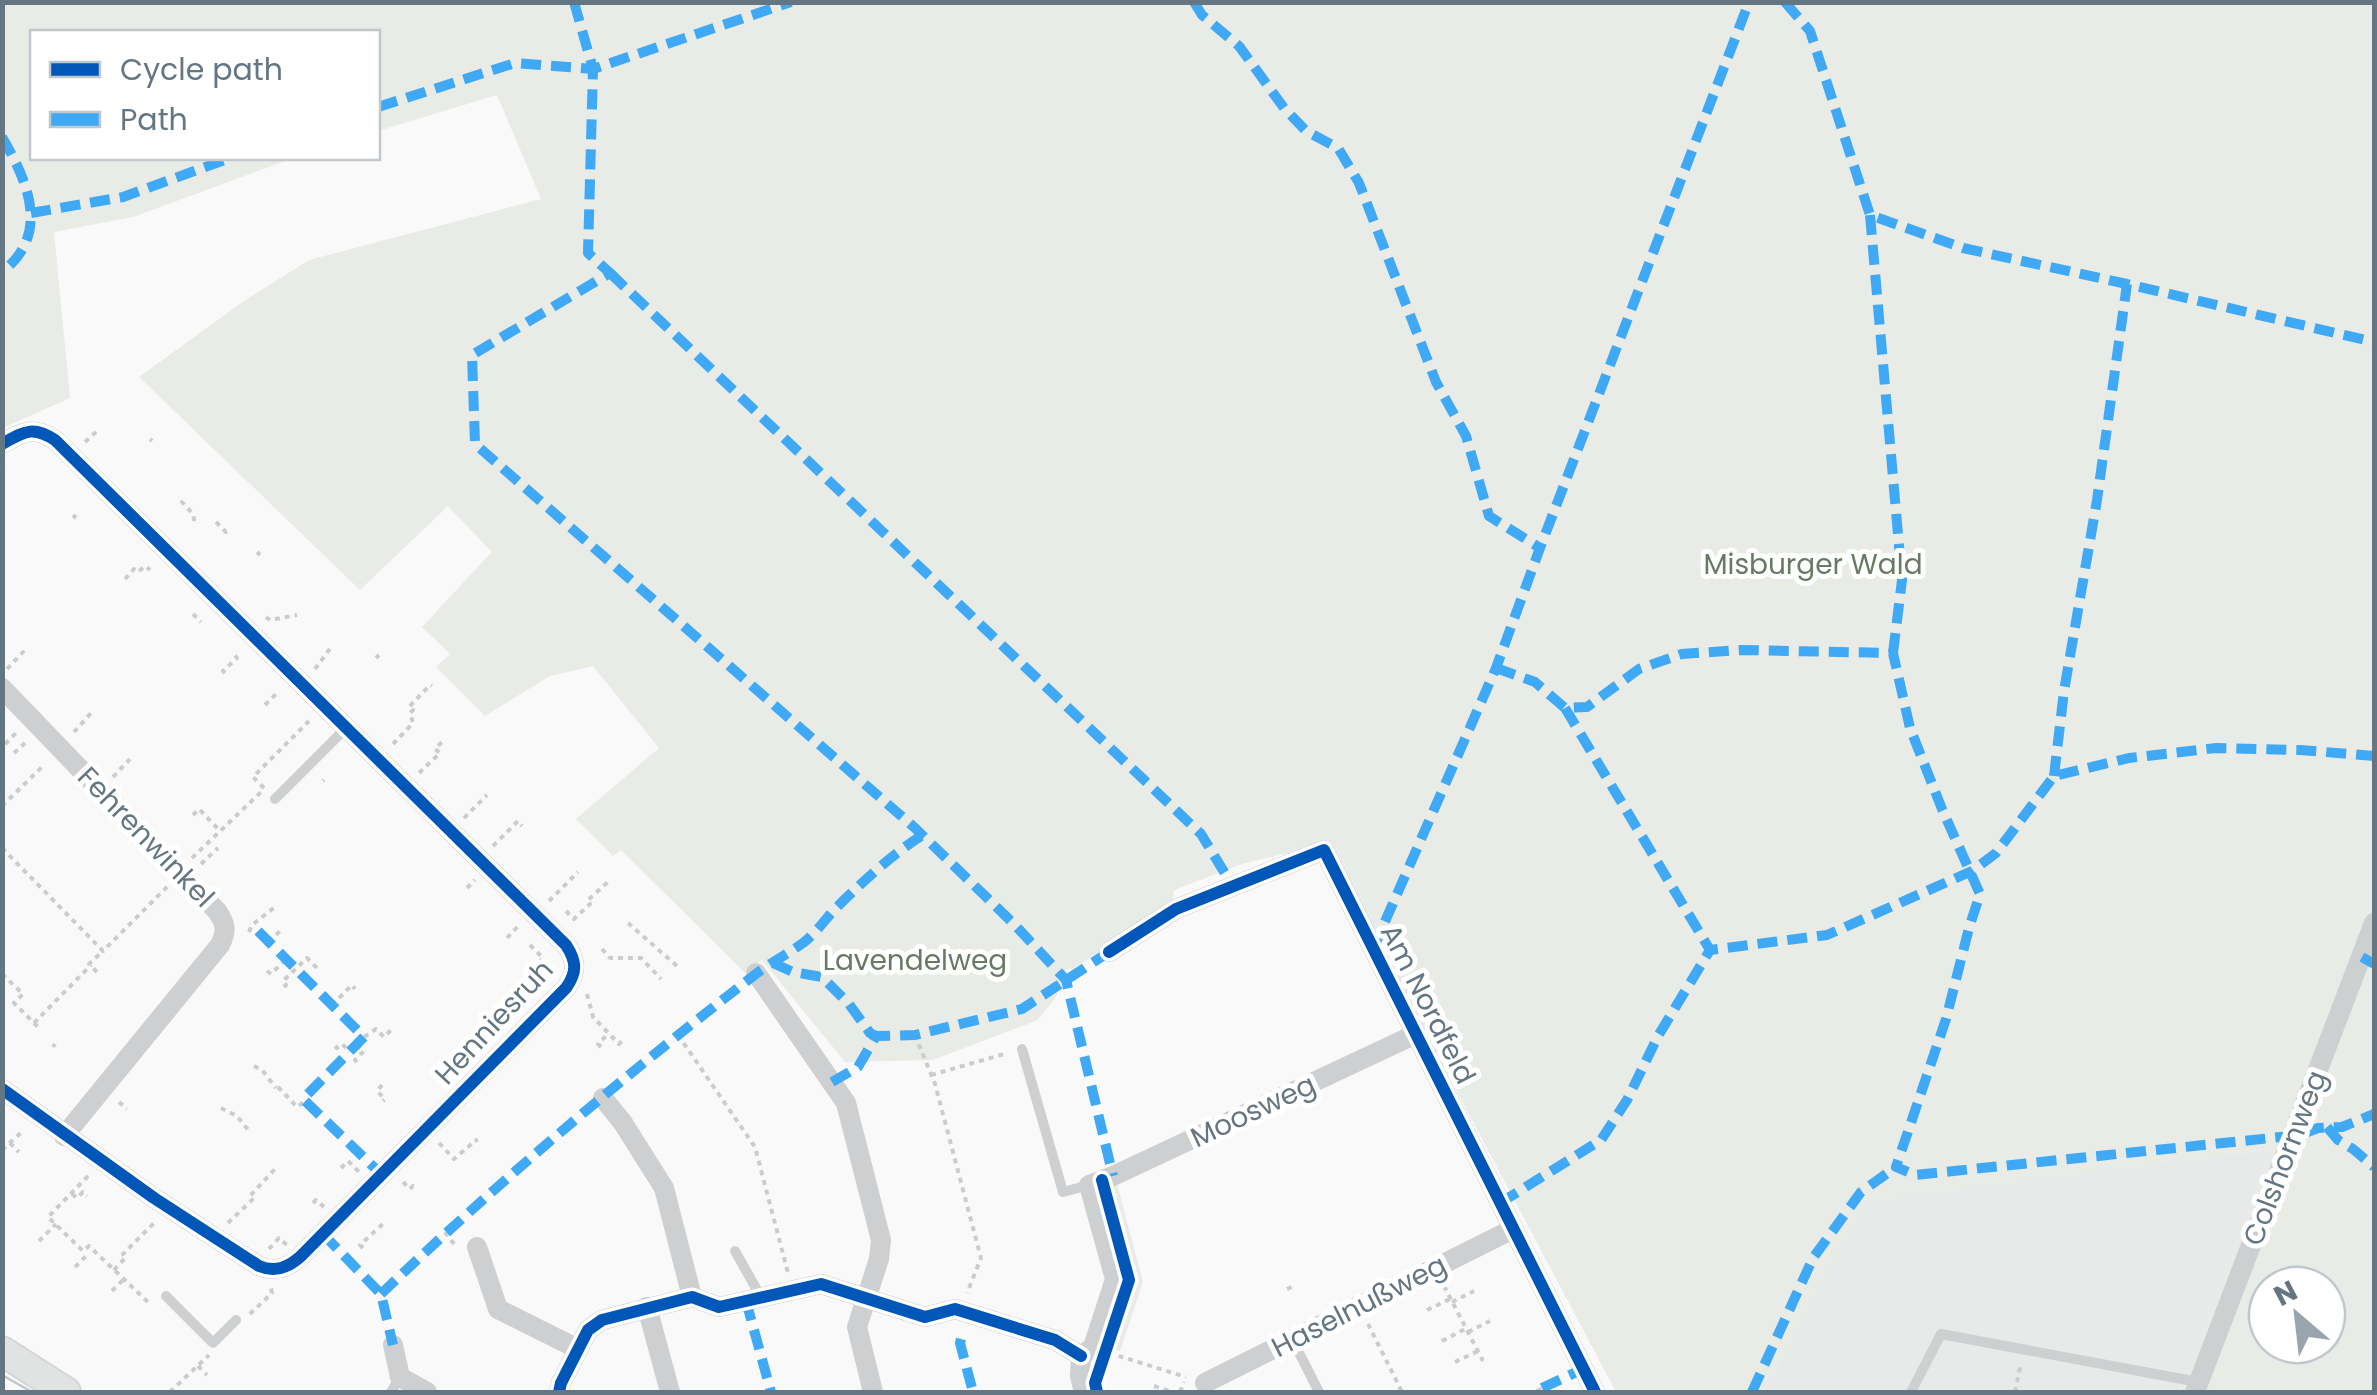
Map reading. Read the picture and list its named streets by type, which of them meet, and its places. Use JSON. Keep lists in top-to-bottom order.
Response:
{
  "streets": {
    "street": [
      "Fehrenwinkel",
      "Am Nordfeld",
      "Henniesruh",
      "Moosweg",
      "Colshornweg",
      "Haselnußweg"
    ]
  },
  "crossings": [
    ["Fehrenwinkel", "Henniesruh"],
    ["Am Nordfeld", "Moosweg"],
    ["Am Nordfeld", "Haselnußweg"]
  ],
  "parks": ["Misburger Wald", "Lavendelweg"],
  "legend": ["Cycle path", "Path"],
  "north": "top left"
}
